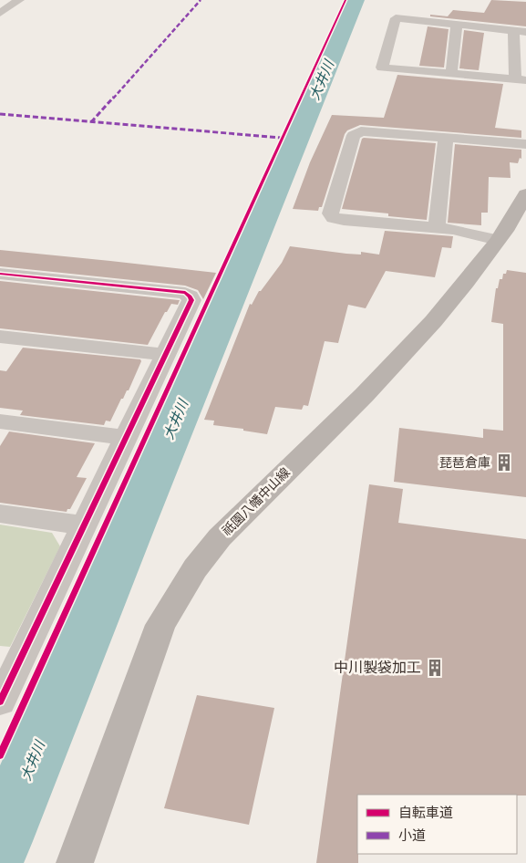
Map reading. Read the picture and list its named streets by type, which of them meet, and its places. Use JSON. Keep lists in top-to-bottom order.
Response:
{
  "streets": {
    "main road": ["祇園八幡中山線"]
  },
  "water": ["大井川"],
  "places": {
    "building": ["琵琶倉庫", "中川製袋加工"]
  },
  "legend": ["自転車道", "小道"]
}
